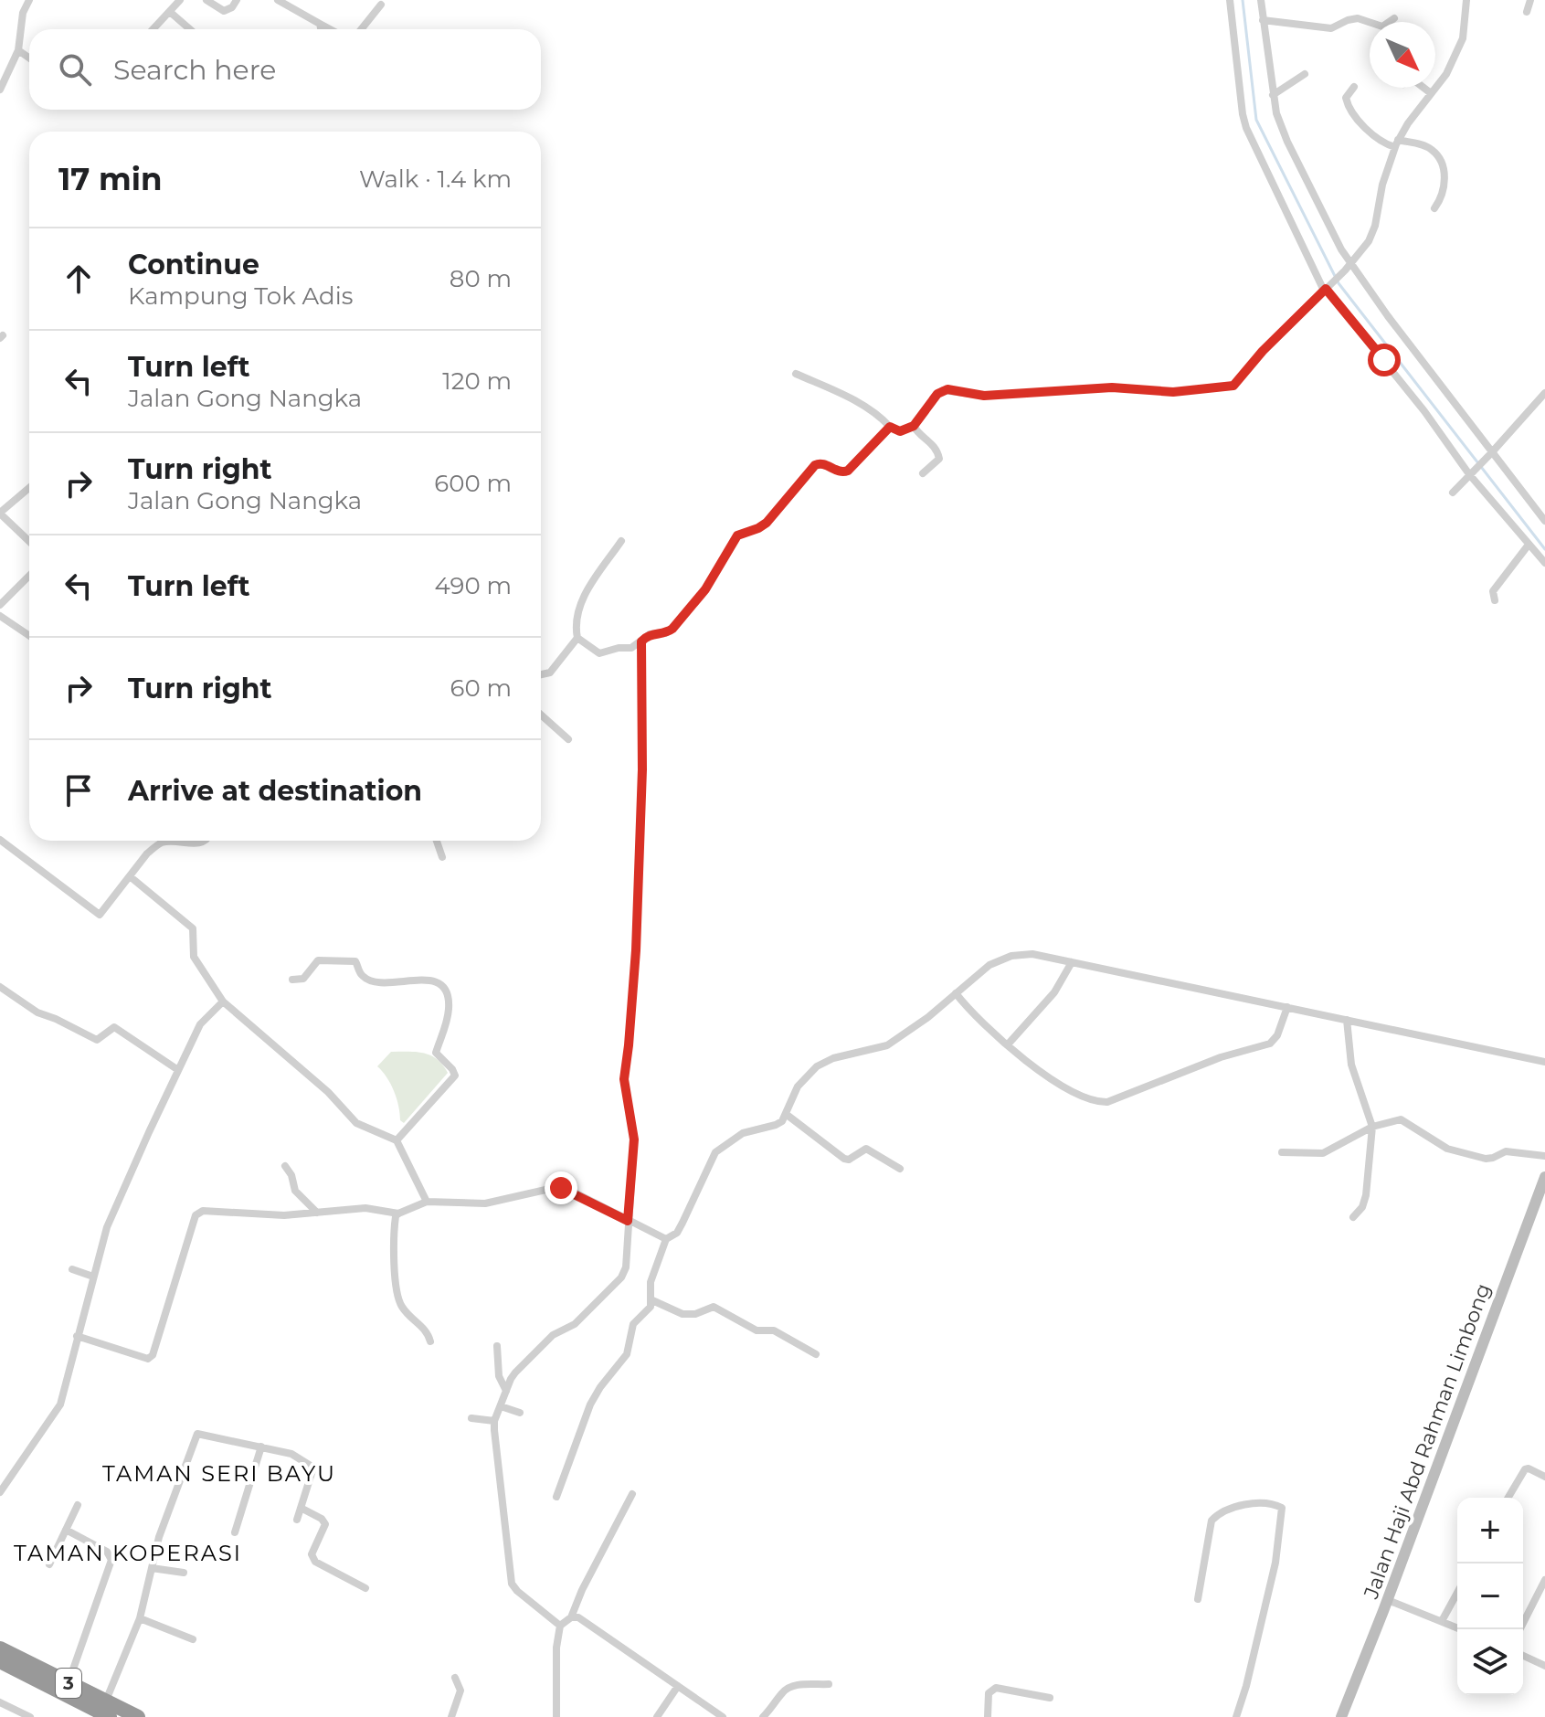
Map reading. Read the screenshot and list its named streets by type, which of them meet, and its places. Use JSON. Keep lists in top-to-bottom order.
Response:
{
  "streets": {
    "highway": ["3"],
    "street": ["Jalan Haji Abd Rahman Limbong"]
  },
  "districts": ["TAMAN SERI BAYU", "TAMAN KOPERASI"],
  "north": "bottom right",
  "page": {
    "search": "Search here",
    "heading": ["17 min", "Walk · 1.4 km"],
    "list": [
      ["Continue", "Kampung Tok Adis", "80 m"],
      ["Turn left", "Jalan Gong Nangka", "120 m"],
      ["Turn right", "Jalan Gong Nangka", "600 m"],
      ["Turn left", "490 m"],
      ["Turn right", "60 m"],
      "Arrive at destination"
    ],
    "map_buttons": ["+", "−"]
  }
}
